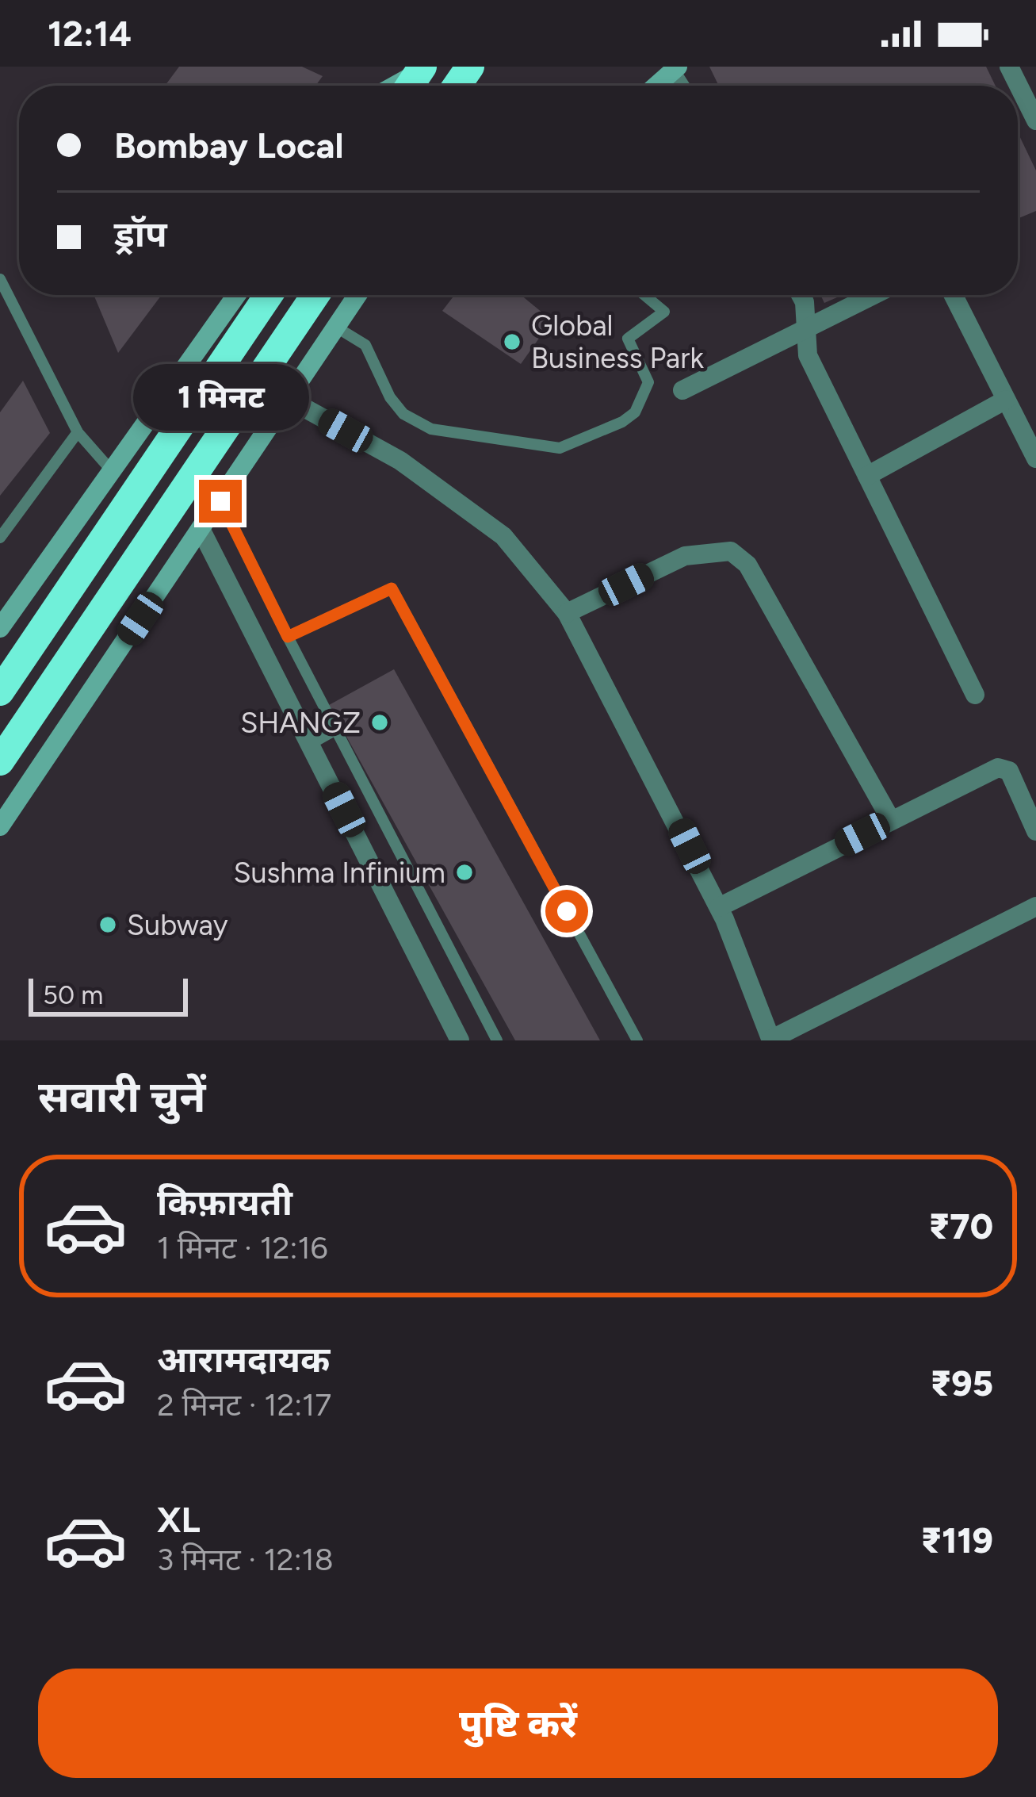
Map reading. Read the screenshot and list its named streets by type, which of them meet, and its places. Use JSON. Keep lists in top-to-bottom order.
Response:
{
  "places": [
    "Global Business Park",
    "SHANGZ",
    "Sushma Infinium",
    "Subway"
  ],
  "scale_bar": "50 m",
  "page": {
    "status": "12:14",
    "banner": ["Bombay Local", "ड्रॉप"],
    "bubble": "1 मिनट",
    "scale": "50 m",
    "heading": "सवारी चुनें",
    "list": [
      {
        "name": "किफ़ायती",
        "note": "1 मिनट · 12:16",
        "value": "₹70"
      },
      {
        "name": "आरामदायक",
        "note": "2 मिनट · 12:17",
        "value": "₹95"
      },
      {
        "name": "XL",
        "note": "3 मिनट · 12:18",
        "value": "₹119"
      }
    ],
    "buttons": "पुष्टि करें"
  }
}
